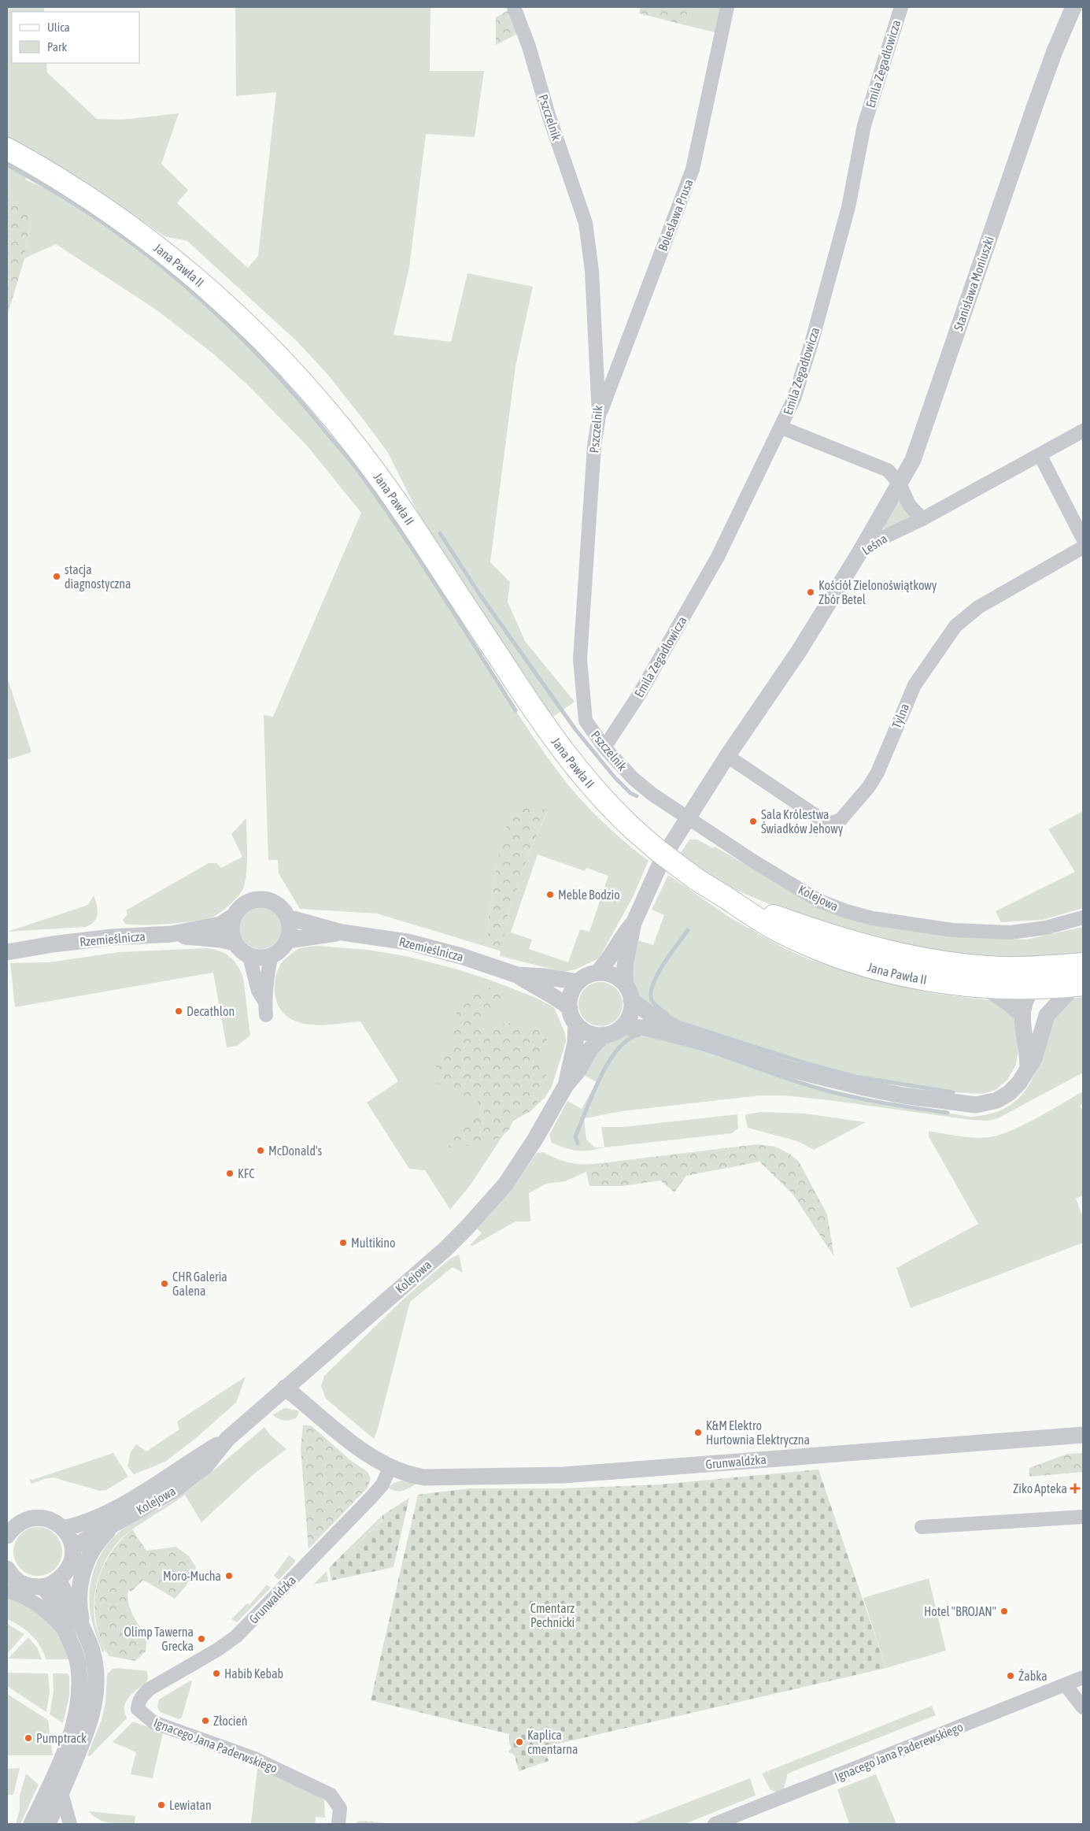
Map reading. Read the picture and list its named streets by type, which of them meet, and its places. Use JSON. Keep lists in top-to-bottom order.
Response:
{
  "streets": {
    "main road": ["Jana Pawła II"],
    "street": [
      "Emila Zegadłowicza",
      "Pszczelnik",
      "Bolesława Prusa",
      "Stanisława Moniuszki",
      "Leśna",
      "Tylna",
      "Kolejowa",
      "Rzemieślnicza",
      "Grunwaldzka",
      "Ignacego Jana Paderwskiego",
      "Ignacego Jana Paderewskiego"
    ]
  },
  "crossings": [
    ["Emila Zegadłowicza", "Pszczelnik"],
    ["Pszczelnik", "Bolesława Prusa"],
    ["Pszczelnik", "Leśna"],
    ["Pszczelnik", "Kolejowa"],
    ["Stanisława Moniuszki", "Leśna"],
    ["Leśna", "Tylna"],
    ["Leśna", "Kolejowa"],
    ["Kolejowa", "Rzemieślnicza"],
    ["Kolejowa", "Grunwaldzka"],
    ["Grunwaldzka", "Ignacego Jana Paderwskiego"]
  ],
  "parks": ["Cmentarz Pechnicki"],
  "places": {
    "other": [
      "stacja diagnostyczna",
      "Kościół Zielonoświątkowy Zbór Betel",
      "Sala Królestwa Świadków Jehowy",
      "Meble Bodzio",
      "Decathlon",
      "McDonald's",
      "KFC",
      "Multikino",
      "CHR Galeria Galena",
      "K&M Elektro Hurtownia Elektryczna",
      "Moro-Mucha",
      "Hotel \"BROJAN\"",
      "Olimp Tawerna Grecka",
      "Habib Kebab",
      "Żabka",
      "Złocień",
      "Pumptrack",
      "Kaplica cmentarna",
      "Lewiatan"
    ],
    "health": ["Ziko Apteka"]
  },
  "legend": ["Ulica", "Park"]
}
